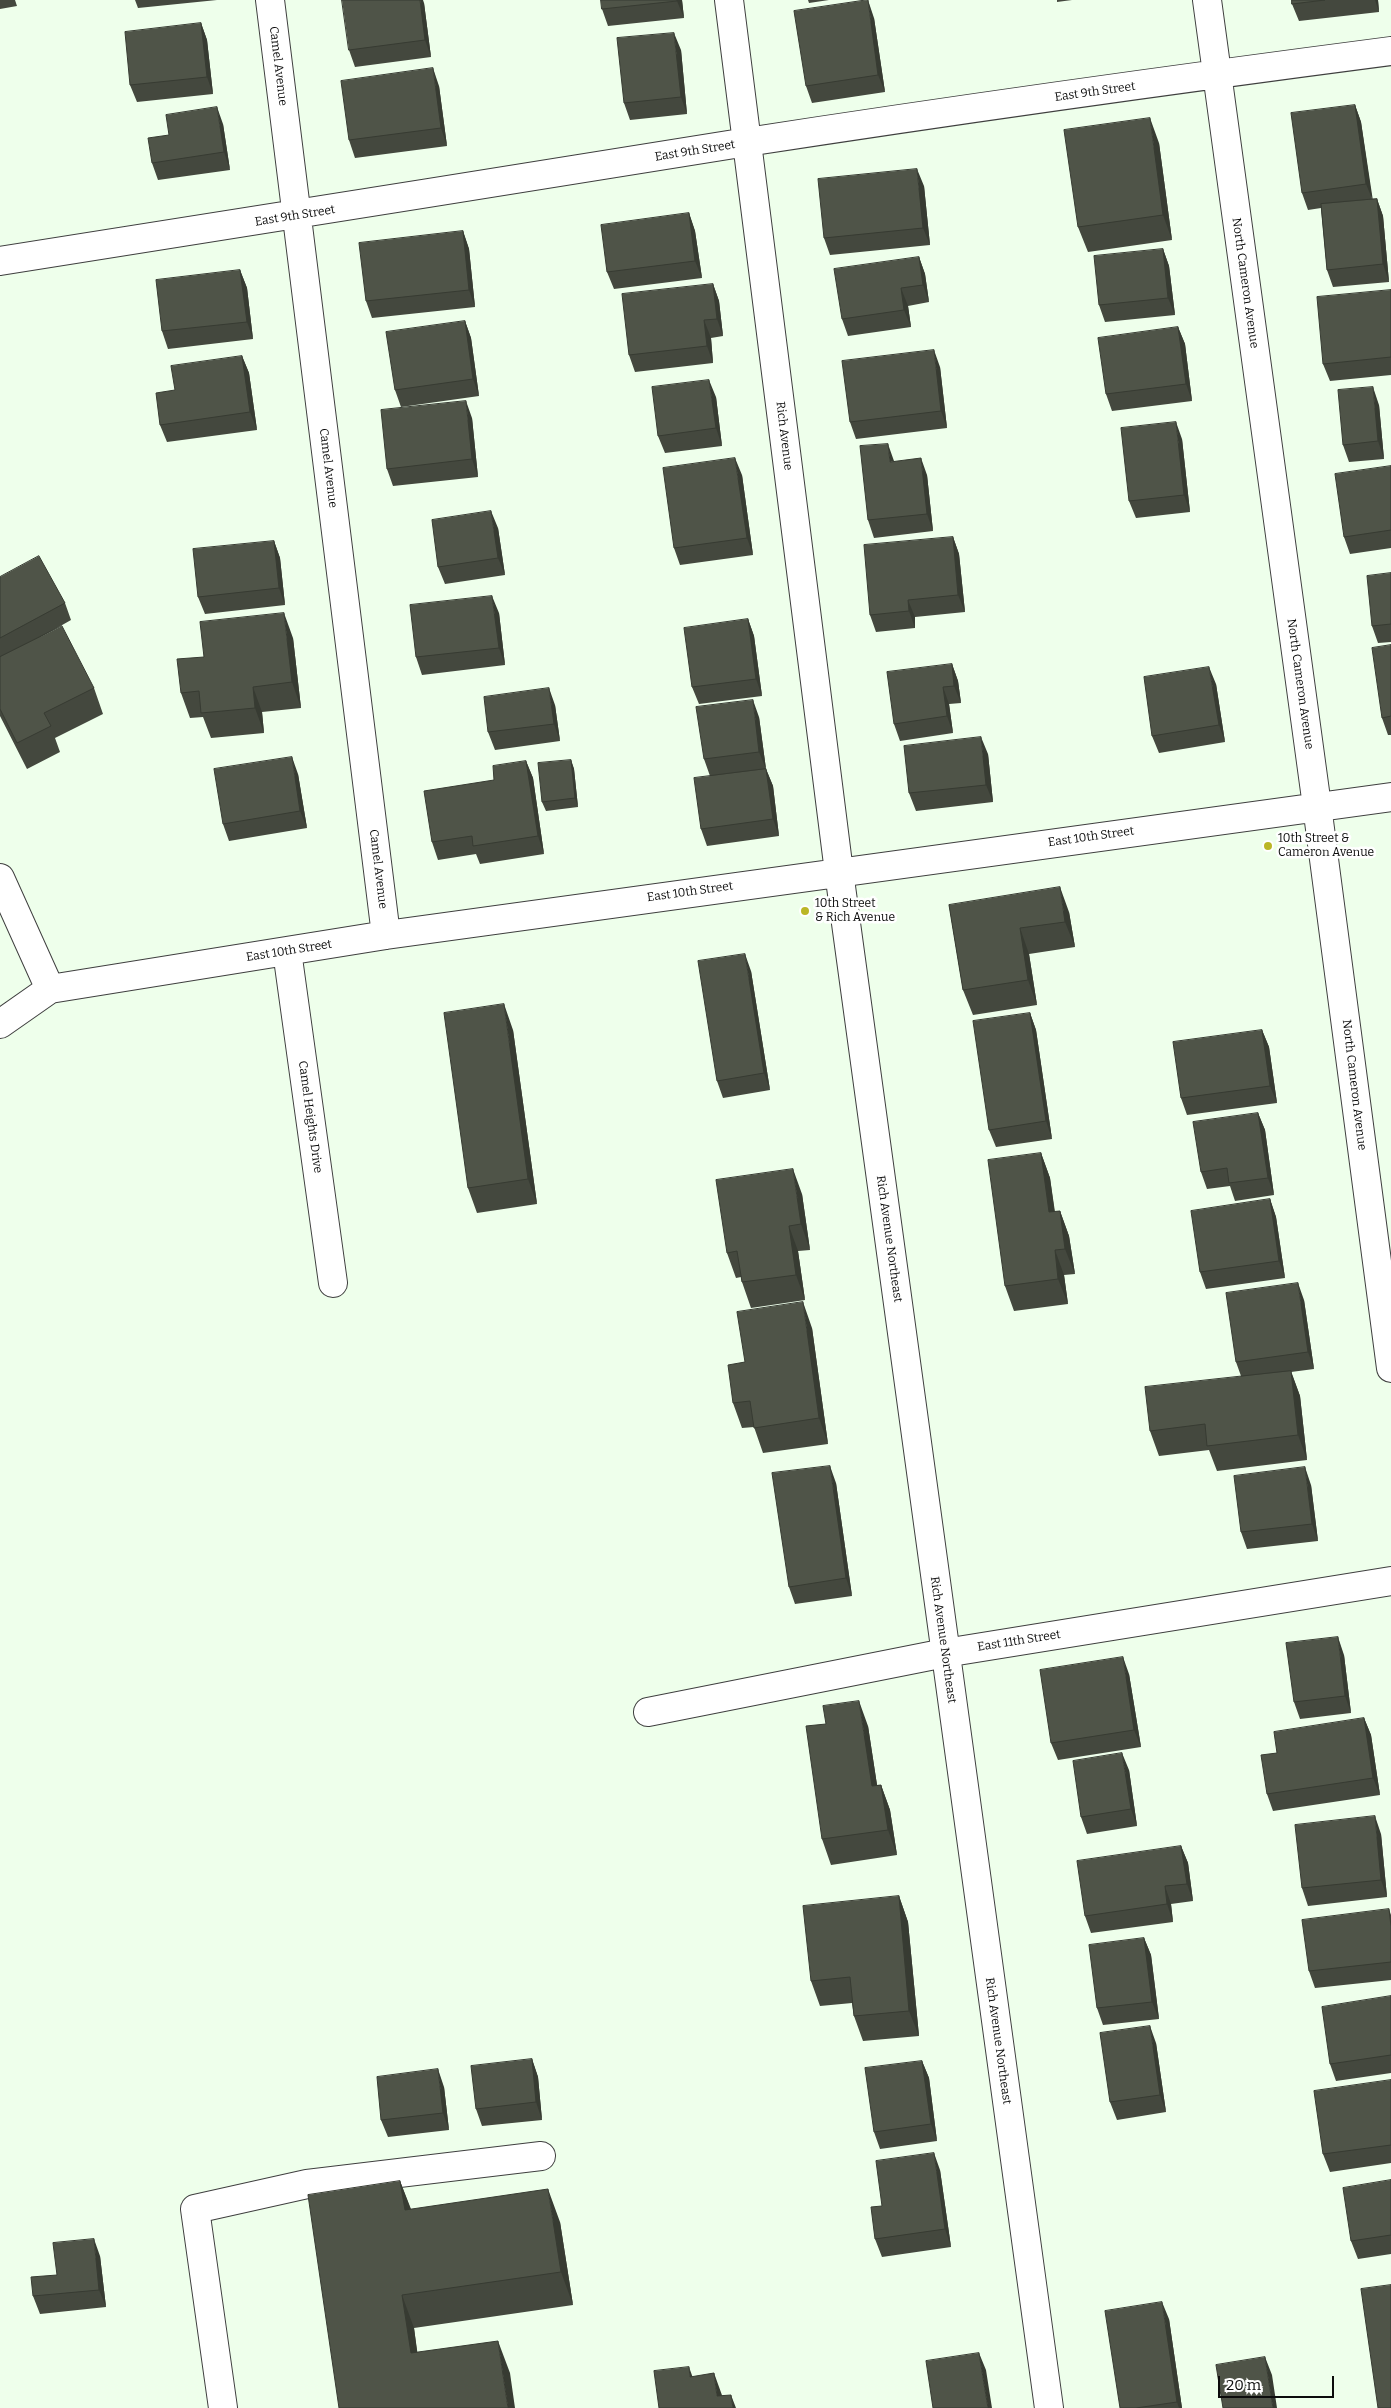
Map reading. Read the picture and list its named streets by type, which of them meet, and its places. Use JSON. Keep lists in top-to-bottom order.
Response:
{
  "streets": {
    "street": [
      "Camel Avenue",
      "East 9th Street",
      "North Cameron Avenue",
      "Rich Avenue",
      "East 10th Street",
      "Camel Heights Drive",
      "Rich Avenue Northeast",
      "East 11th Street"
    ]
  },
  "crossings": [
    ["Camel Avenue", "East 9th Street"],
    ["Camel Avenue", "East 10th Street"],
    ["East 9th Street", "North Cameron Avenue"],
    ["East 9th Street", "Rich Avenue"],
    ["North Cameron Avenue", "East 10th Street"],
    ["Rich Avenue", "East 10th Street"],
    ["Rich Avenue", "Rich Avenue Northeast"],
    ["East 10th Street", "Camel Heights Drive"],
    ["East 10th Street", "Rich Avenue Northeast"],
    ["Rich Avenue Northeast", "East 11th Street"]
  ],
  "places": ["10th Street & Cameron Avenue", "10th Street & Rich Avenue"],
  "scale_bar": "20 m"
}
